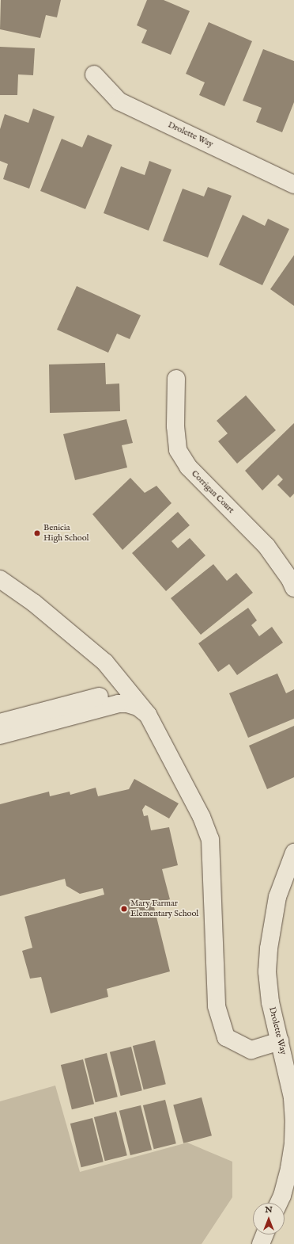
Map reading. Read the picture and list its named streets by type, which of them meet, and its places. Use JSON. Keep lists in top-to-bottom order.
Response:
{
  "streets": {
    "street": ["Drolette Way", "Corrigan Court"]
  },
  "places": ["Benicia High School", "Mary Farmar Elementary School"],
  "north": "top"
}
